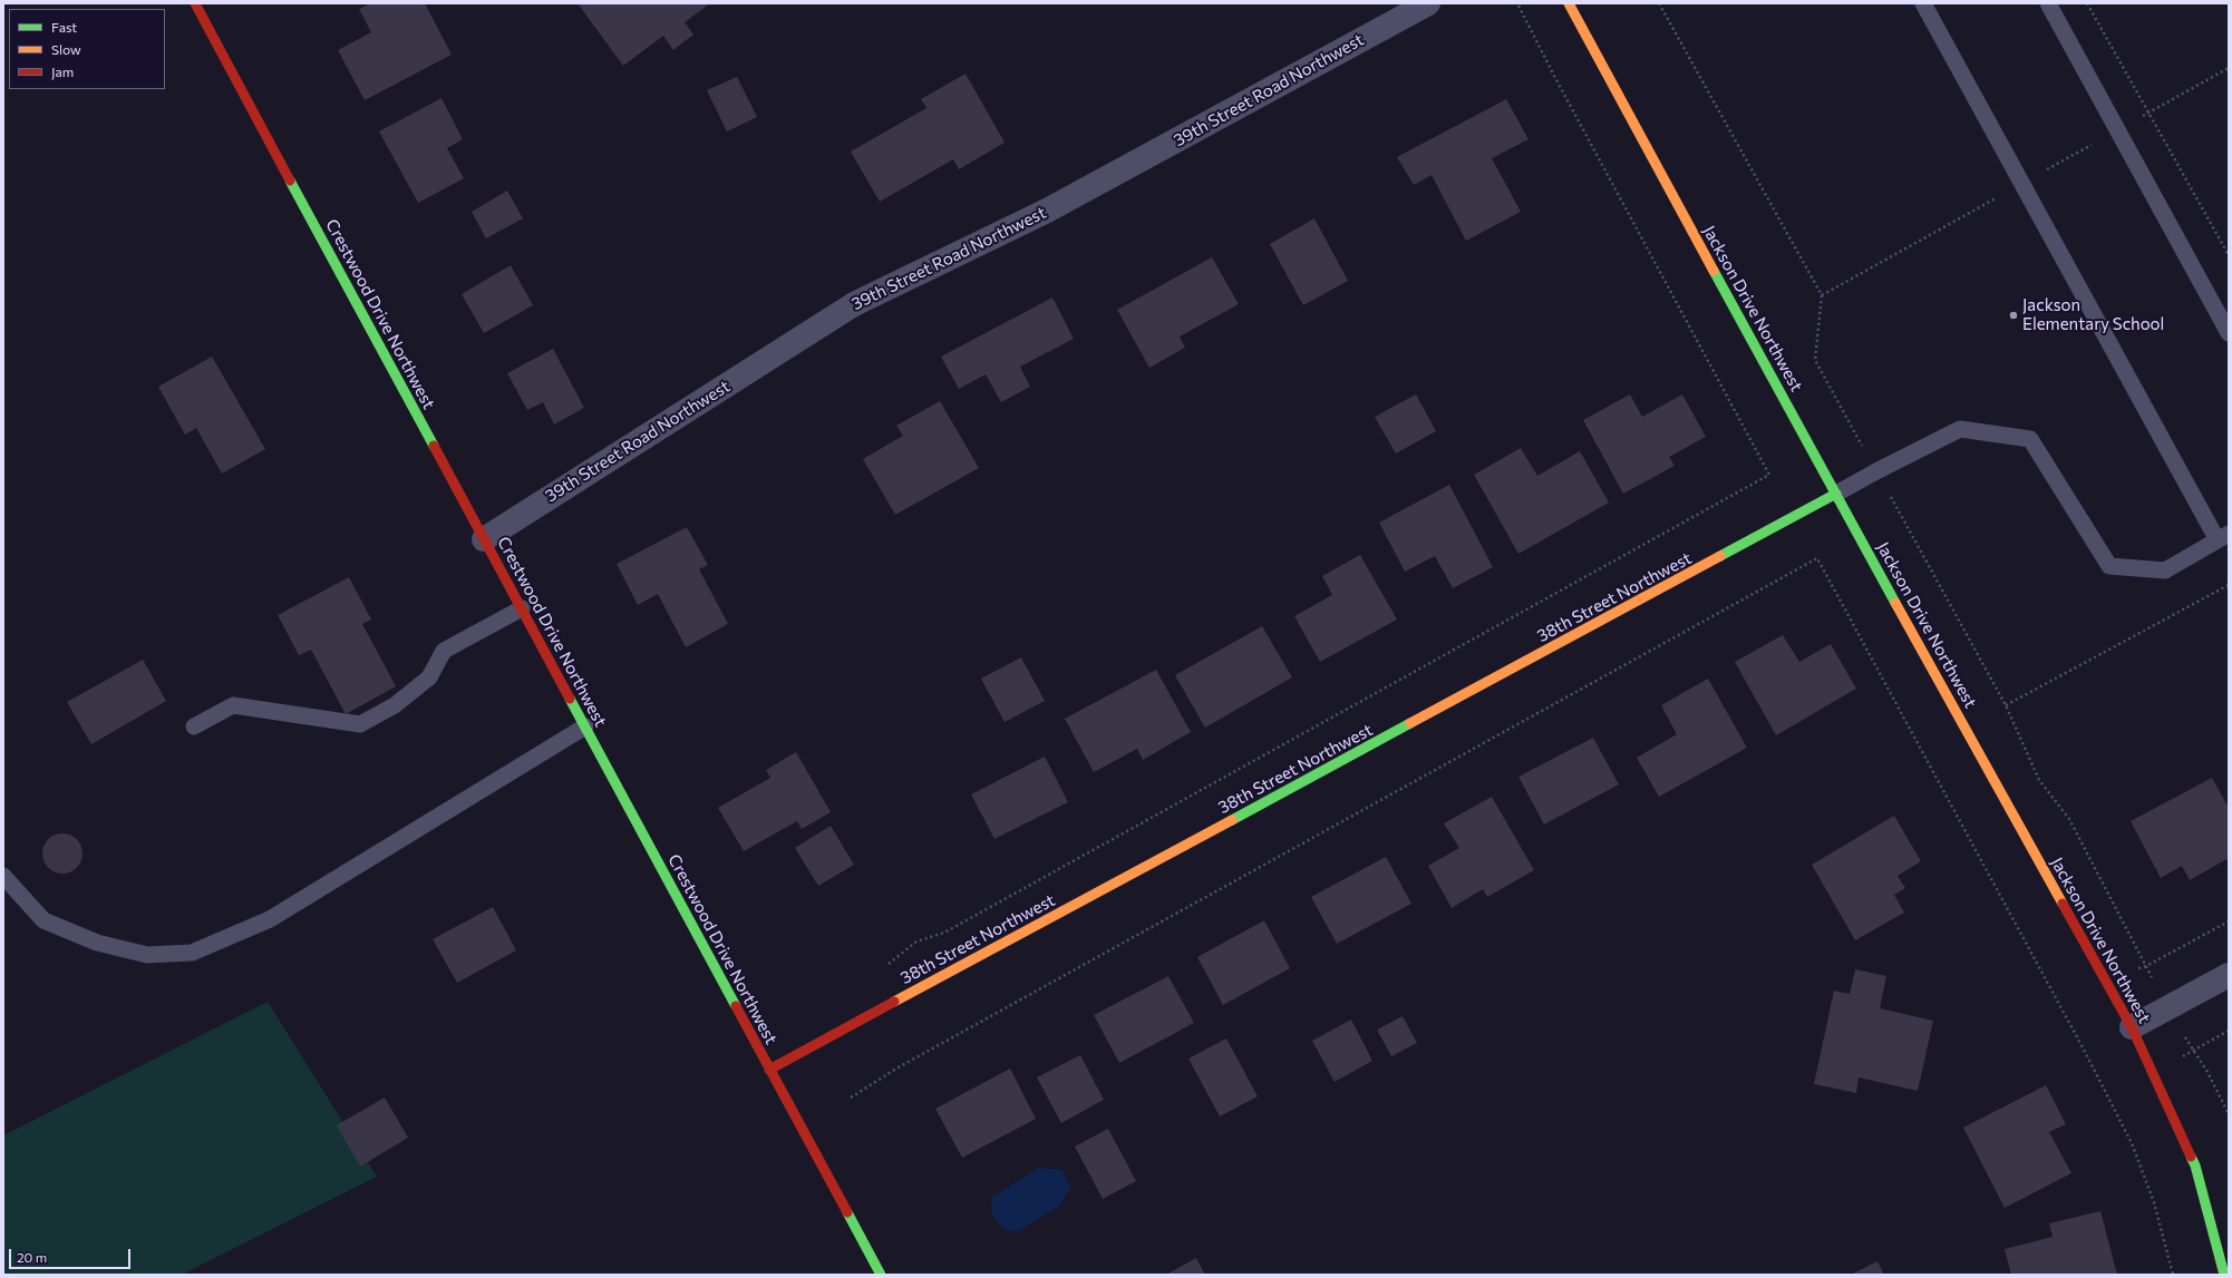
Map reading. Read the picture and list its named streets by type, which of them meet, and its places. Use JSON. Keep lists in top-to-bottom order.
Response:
{
  "streets": {
    "street": [
      "39th Street Road Northwest",
      "Jackson Drive Northwest",
      "Crestwood Drive Northwest",
      "38th Street Northwest"
    ]
  },
  "crossings": [
    ["39th Street Road Northwest", "Crestwood Drive Northwest"],
    ["Jackson Drive Northwest", "38th Street Northwest"],
    ["Crestwood Drive Northwest", "38th Street Northwest"]
  ],
  "places": ["Jackson Elementary School"],
  "legend": ["Fast", "Slow", "Jam"],
  "scale_bar": "20 m"
}
